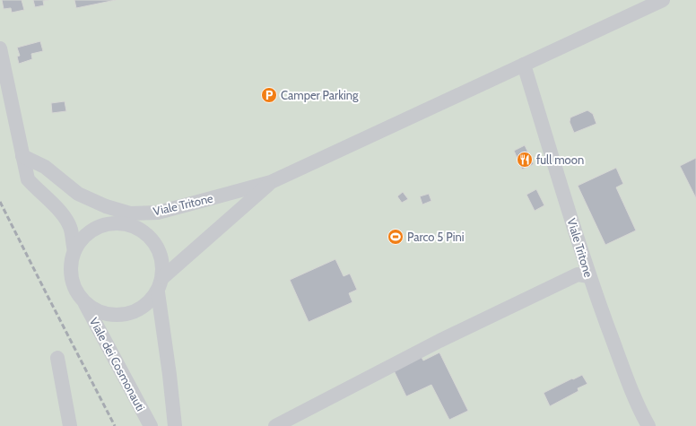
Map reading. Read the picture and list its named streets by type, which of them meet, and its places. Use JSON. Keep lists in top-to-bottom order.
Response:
{
  "streets": {
    "street": ["Viale Tritone", "Viale dei Cosmonauti"]
  },
  "crossings": [
    ["Viale Tritone", "Viale dei Cosmonauti"]
  ],
  "places": {
    "parking": ["Camper Parking"],
    "restaurant": ["full moon"],
    "sports": ["Parco 5 Pini"]
  }
}
